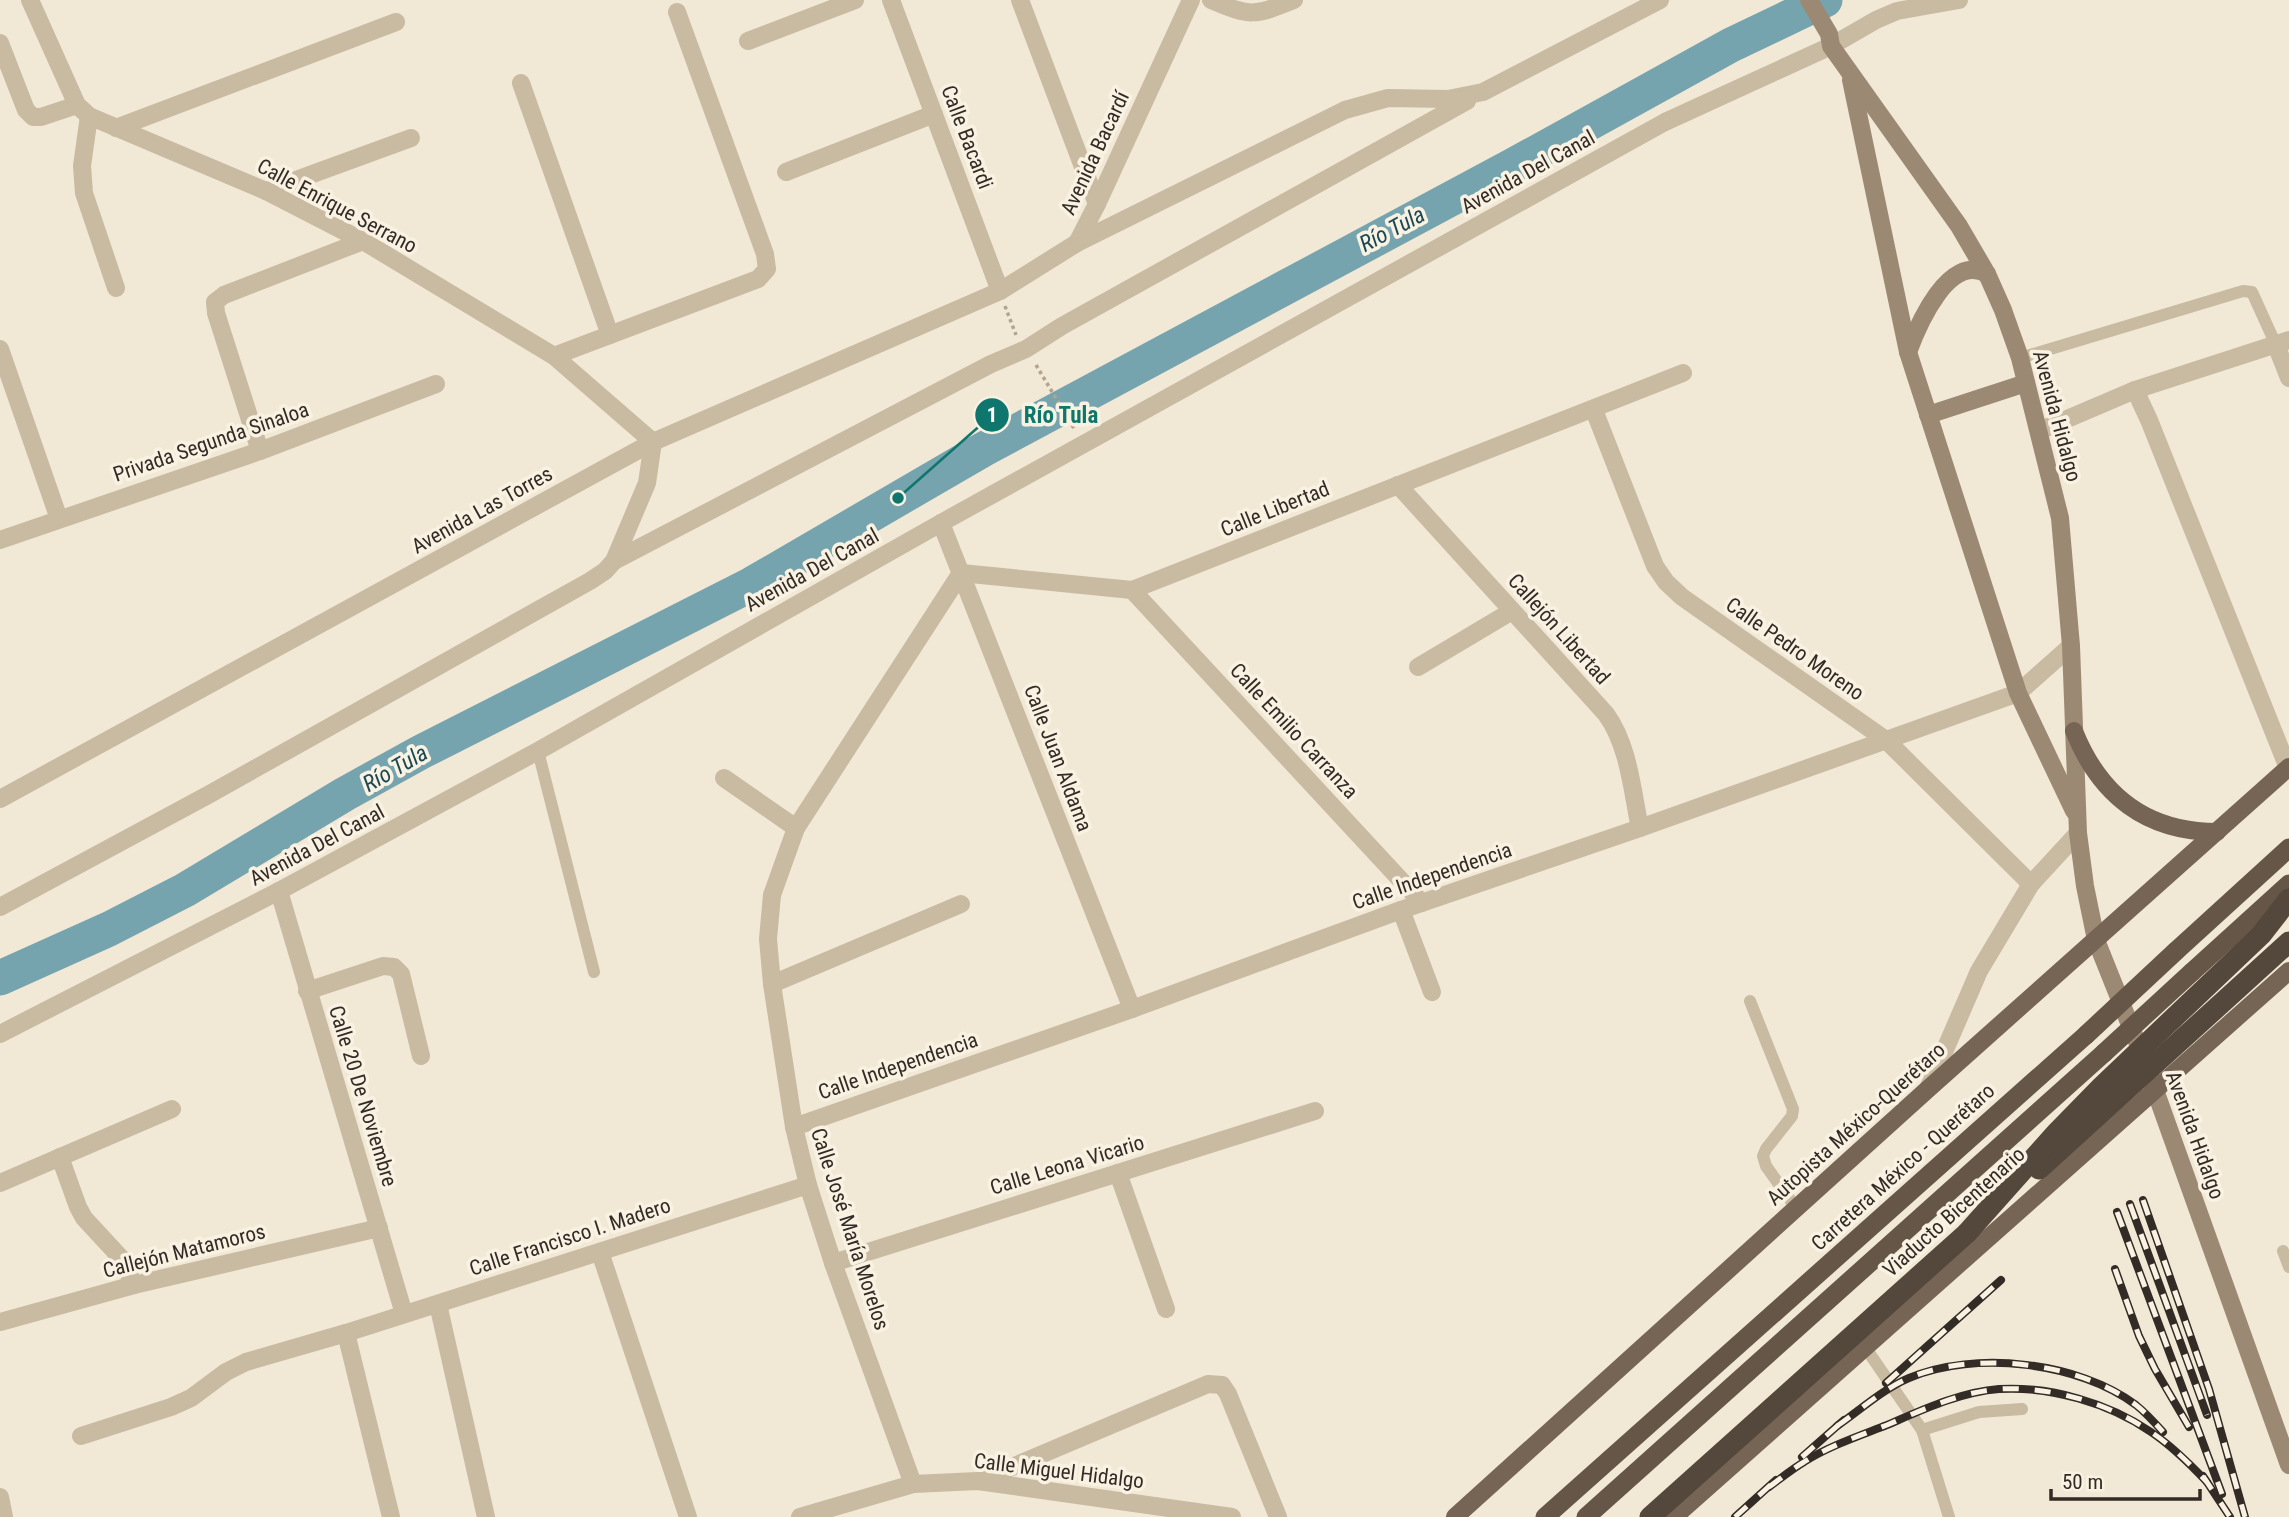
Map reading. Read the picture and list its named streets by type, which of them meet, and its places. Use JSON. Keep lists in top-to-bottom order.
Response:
{
  "streets": {
    "highway": ["Carretera México - Querétaro", "Viaducto Bicentenario"],
    "main road": ["Avenida Hidalgo", "Autopista México-Querétaro"],
    "street": [
      "Calle Bacardi",
      "Avenida Bacardí",
      "Avenida Del Canal",
      "Calle Enrique Serrano",
      "Privada Segunda Sinaloa",
      "Calle Libertad",
      "Avenida Las Torres",
      "Callejón Libertad",
      "Calle Pedro Moreno",
      "Calle Emilio Carranza",
      "Calle Juan Aldama",
      "Calle Independencia",
      "Calle 20 De Noviembre",
      "Calle Leona Vicario",
      "Calle José María Morelos",
      "Calle Francisco I. Madero",
      "Callejón Matamoros",
      "Calle Miguel Hidalgo"
    ]
  },
  "crossings": [
    ["Calle Bacardi", "Avenida Bacardí"],
    ["Calle Bacardi", "Avenida Las Torres"],
    ["Avenida Bacardí", "Avenida Las Torres"],
    ["Avenida Del Canal", "Avenida Hidalgo"],
    ["Avenida Del Canal", "Calle Juan Aldama"],
    ["Avenida Del Canal", "Calle 20 De Noviembre"],
    ["Calle Enrique Serrano", "Avenida Las Torres"],
    ["Avenida Hidalgo", "Calle Independencia"],
    ["Avenida Hidalgo", "Autopista México-Querétaro"],
    ["Calle Libertad", "Callejón Libertad"],
    ["Calle Libertad", "Calle Pedro Moreno"],
    ["Calle Libertad", "Calle Emilio Carranza"],
    ["Calle Libertad", "Calle Juan Aldama"],
    ["Calle Libertad", "Calle José María Morelos"],
    ["Callejón Libertad", "Calle Independencia"],
    ["Calle Pedro Moreno", "Calle Independencia"],
    ["Calle Emilio Carranza", "Calle Independencia"],
    ["Calle Juan Aldama", "Calle Independencia"],
    ["Calle Juan Aldama", "Calle José María Morelos"],
    ["Calle Independencia", "Calle José María Morelos"],
    ["Calle 20 De Noviembre", "Calle Francisco I. Madero"],
    ["Calle 20 De Noviembre", "Callejón Matamoros"],
    ["Calle Leona Vicario", "Calle José María Morelos"],
    ["Calle José María Morelos", "Calle Francisco I. Madero"],
    ["Calle José María Morelos", "Calle Miguel Hidalgo"]
  ],
  "water": ["Río Tula"],
  "places": ["Río Tula"],
  "scale_bar": "50 m"
}
